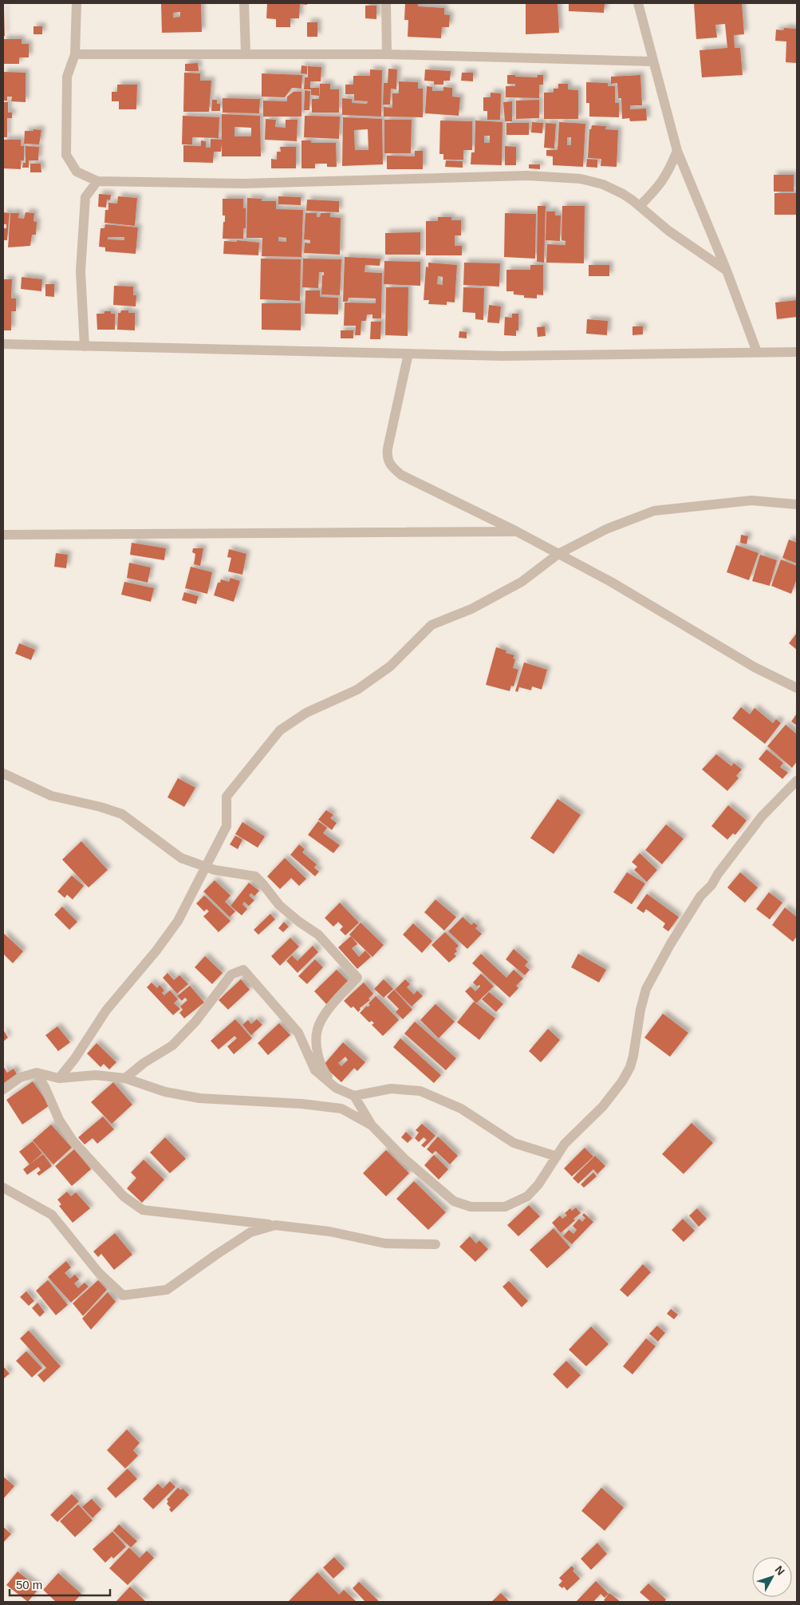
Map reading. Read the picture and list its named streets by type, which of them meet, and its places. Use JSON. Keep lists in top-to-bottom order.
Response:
{
  "scale_bar": "50 m",
  "north": "top right"
}
